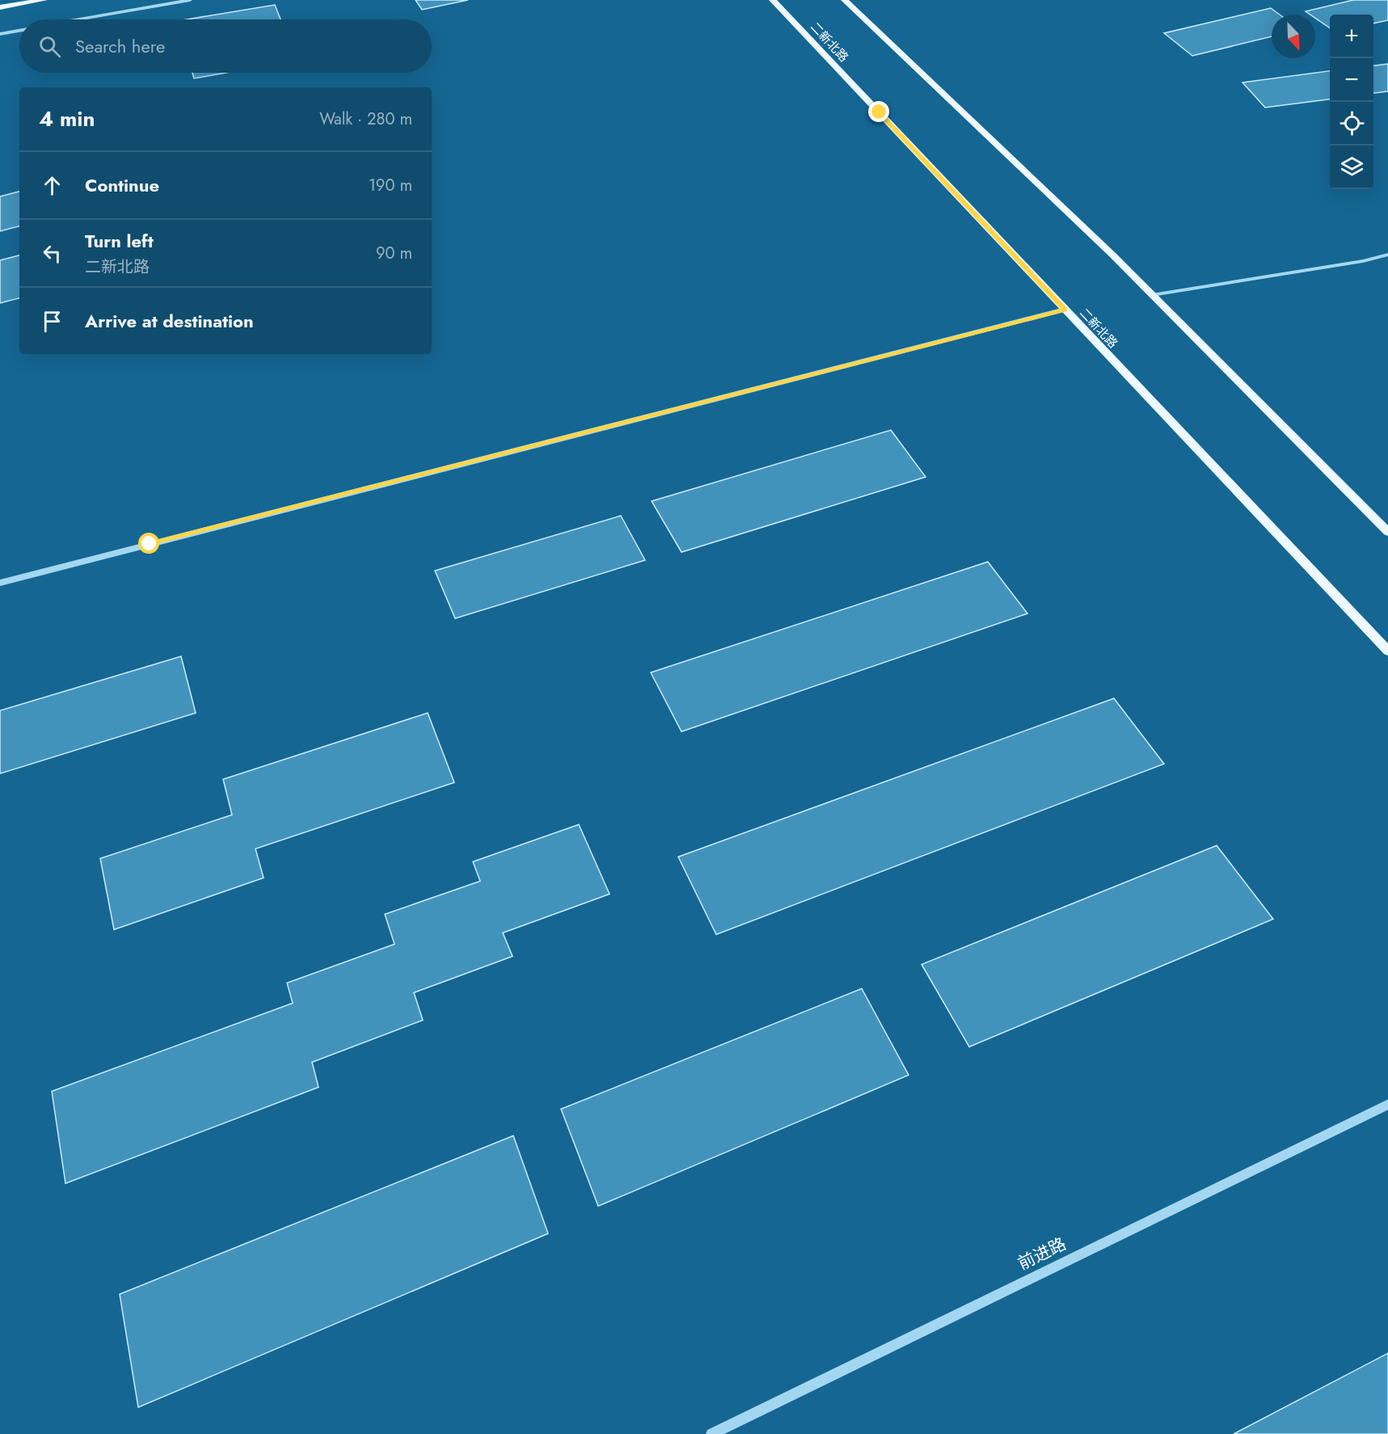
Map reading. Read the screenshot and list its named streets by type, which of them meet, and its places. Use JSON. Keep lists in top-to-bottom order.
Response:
{
  "streets": {
    "main road": ["二新北路"],
    "street": ["前进路"]
  },
  "north": "bottom right",
  "page": {
    "map_buttons": ["+", "−"],
    "search": "Search here",
    "heading": ["4 min", "Walk · 280 m"],
    "list": [
      ["Continue", "190 m"],
      ["Turn left", "二新北路", "90 m"],
      "Arrive at destination"
    ]
  }
}
